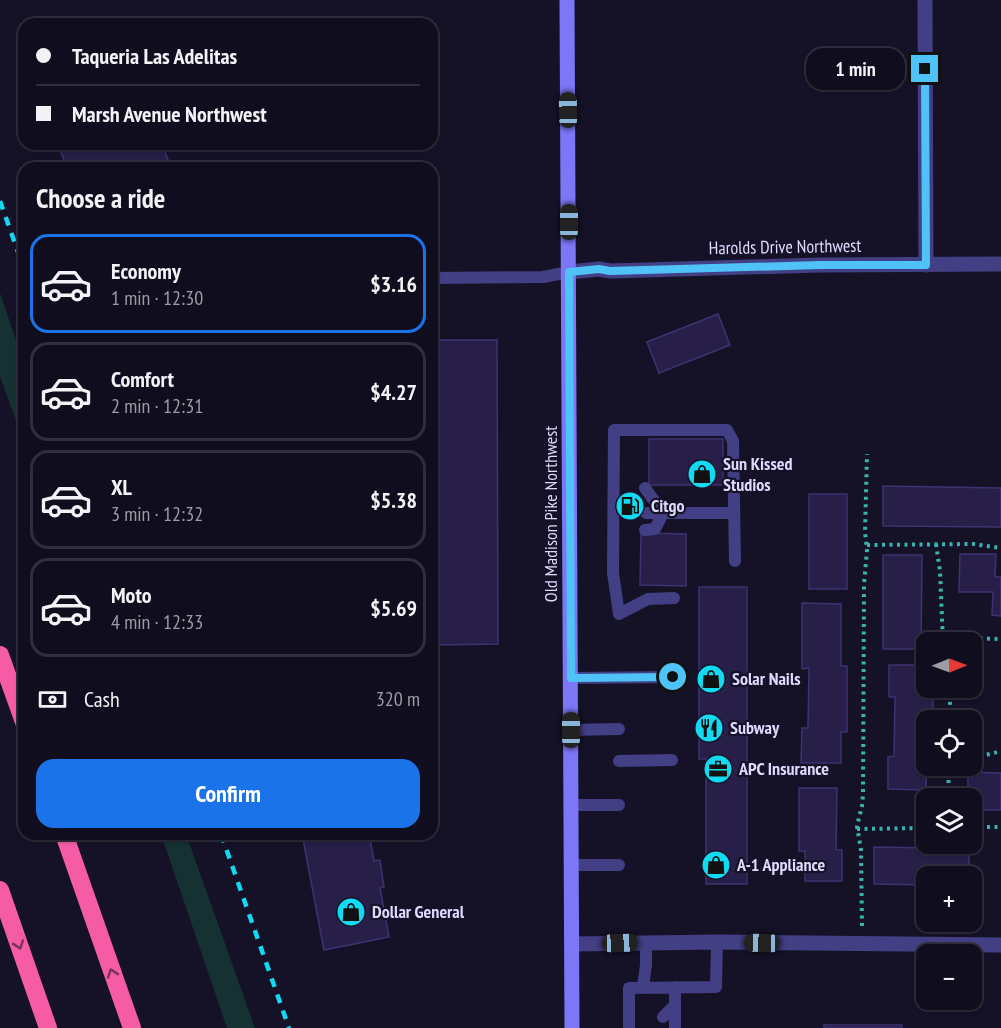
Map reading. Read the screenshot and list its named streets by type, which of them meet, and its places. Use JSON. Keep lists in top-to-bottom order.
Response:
{
  "streets": {
    "main road": ["Old Madison Pike Northwest"],
    "street": ["Harolds Drive Northwest"]
  },
  "crossings": [
    ["Harolds Drive Northwest", "Old Madison Pike Northwest"]
  ],
  "places": {
    "shop": [
      "Sun Kissed Studios",
      "Solar Nails",
      "A-1 Appliance",
      "Dollar General"
    ],
    "fuel station": ["Citgo"],
    "restaurant": ["Subway"],
    "office": ["APC Insurance"]
  },
  "north": "right",
  "page": {
    "banner": ["Taqueria Las Adelitas", "Marsh Avenue Northwest"],
    "bubble": "1 min",
    "heading": "Choose a ride",
    "list": [
      {
        "name": "Economy",
        "note": "1 min · 12:30",
        "value": "$3.16"
      },
      {
        "name": "Comfort",
        "note": "2 min · 12:31",
        "value": "$4.27"
      },
      {
        "name": "XL",
        "note": "3 min · 12:32",
        "value": "$5.38"
      },
      {
        "name": "Moto",
        "note": "4 min · 12:33",
        "value": "$5.69"
      }
    ],
    "map_buttons": ["+", "−"],
    "pay": ["Cash", "320 m"],
    "buttons": "Confirm"
  }
}
